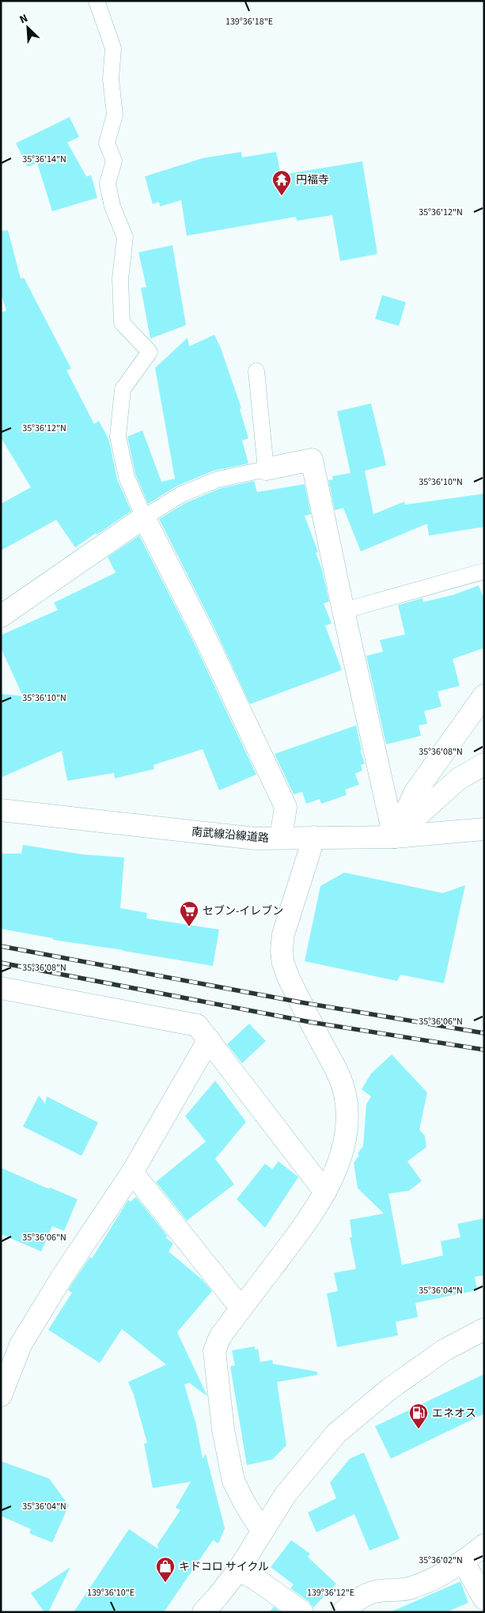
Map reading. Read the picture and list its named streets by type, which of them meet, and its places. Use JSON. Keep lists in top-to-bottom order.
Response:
{
  "streets": {
    "street": ["南武線沿線道路"]
  },
  "places": {
    "temple": ["円福寺"],
    "supermarket": ["セブン-イレブン"],
    "fuel station": ["エネオス"],
    "shop": ["キドコロ サイクル"]
  },
  "north": "top left",
  "coordinates": [
    "139°36'18\"E",
    "35°36'14\"N",
    "35°36'12\"N",
    "35°36'10\"N",
    "35°36'08\"N",
    "35°36'06\"N",
    "35°36'04\"N",
    "35°36'02\"N",
    "139°36'10\"E",
    "139°36'12\"E"
  ]
}
